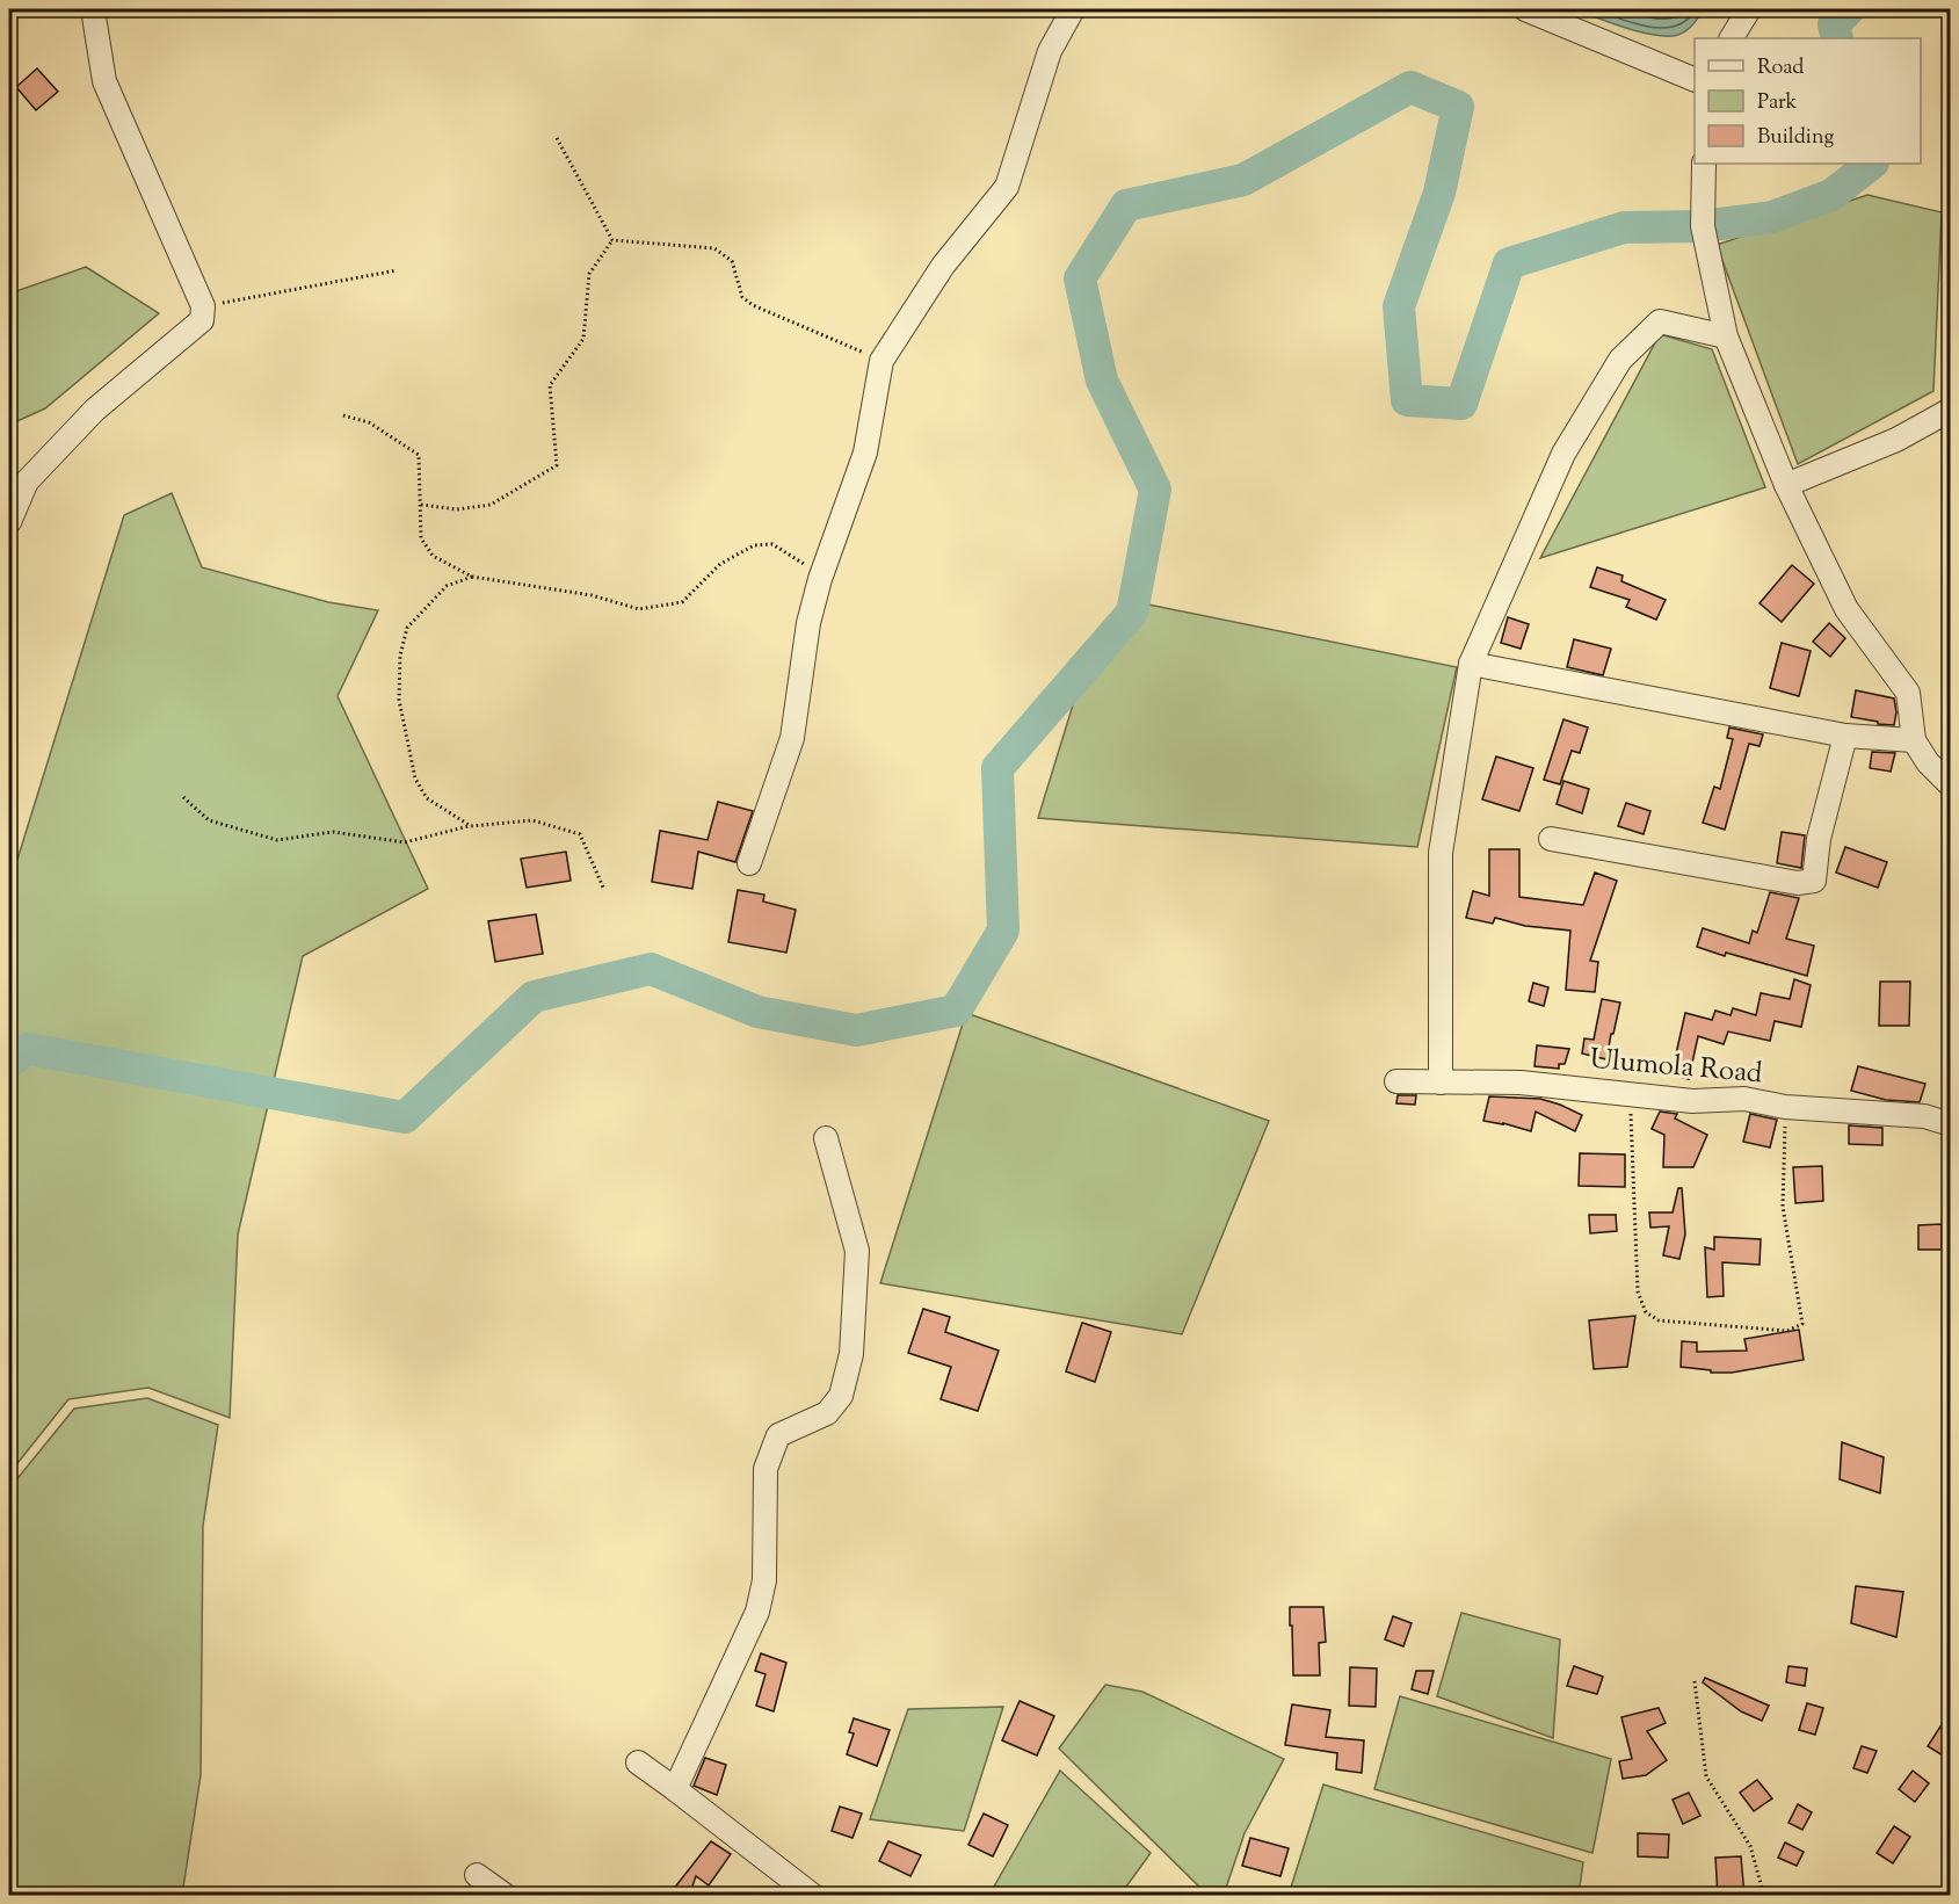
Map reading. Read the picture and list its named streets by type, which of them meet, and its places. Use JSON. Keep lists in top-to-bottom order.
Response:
{
  "streets": {
    "street": ["Ulumola Road"]
  },
  "legend": ["Road", "Park", "Building"]
}
